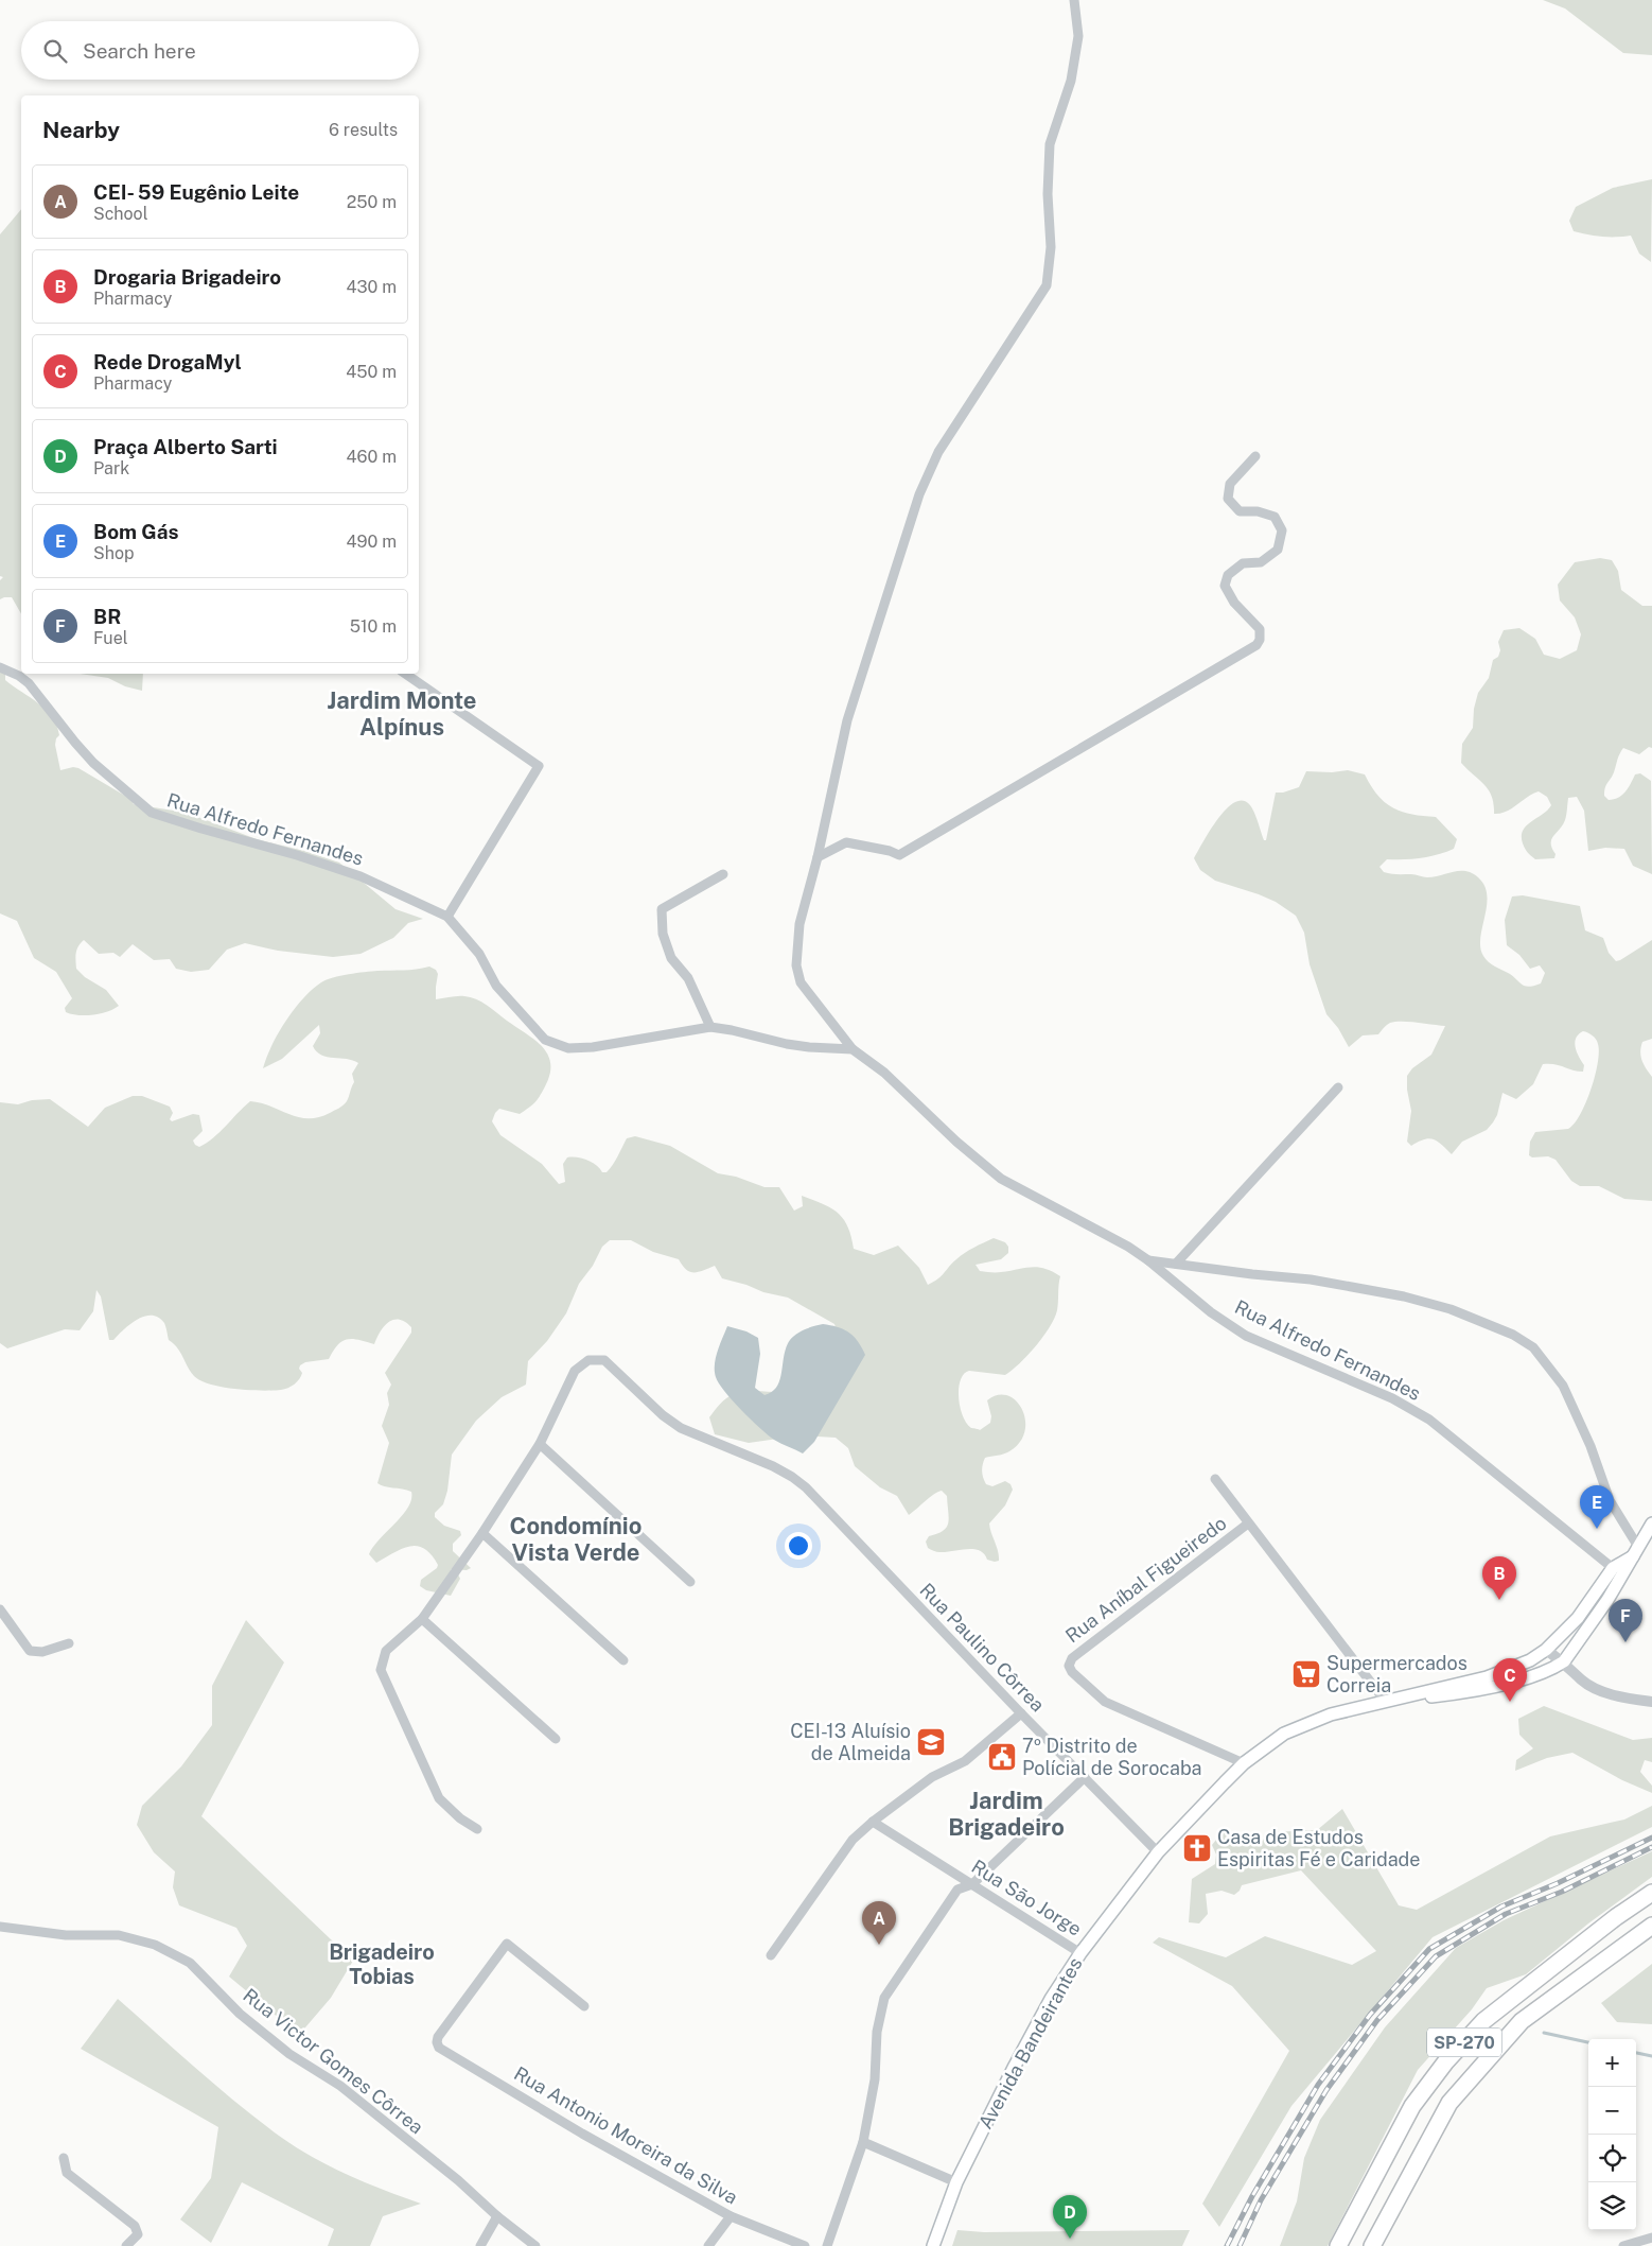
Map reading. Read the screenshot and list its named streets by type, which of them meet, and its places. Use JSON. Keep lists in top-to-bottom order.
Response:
{
  "streets": {
    "highway": ["SP-270"],
    "main road": ["Avenida Bandeirantes"],
    "street": [
      "Rua Alfredo Fernandes",
      "Rua Aníbal Figueiredo",
      "Rua Paulino Côrrea",
      "Rua São Jorge",
      "Rua Victor Gomes Côrrea",
      "Rua Antonio Moreira da Silva"
    ]
  },
  "crossings": [
    ["Rua Alfredo Fernandes", "Avenida Bandeirantes"],
    ["Rua Aníbal Figueiredo", "Avenida Bandeirantes"],
    ["Rua Paulino Côrrea", "Avenida Bandeirantes"],
    ["Rua São Jorge", "Avenida Bandeirantes"]
  ],
  "districts": [
    "Jardim Monte Alpínus",
    "Condomínio Vista Verde",
    "Jardim Brigadeiro",
    "Brigadeiro Tobias"
  ],
  "places": {
    "supermarket": ["Supermercados Correia"],
    "school or university": ["CEI-13 Aluísio de Almeida"],
    "public building": ["7º Distrito de Polícial de Sorocaba"],
    "church": ["Casa de Estudos Espiritas Fé e Caridade"]
  },
  "page": {
    "search": "Search here",
    "heading": ["Nearby", "6 results"],
    "list": [
      {
        "mark": "A",
        "name": "CEI- 59 Eugênio Leite",
        "note": "School",
        "value": "250 m"
      },
      {
        "mark": "B",
        "name": "Drogaria Brigadeiro",
        "note": "Pharmacy",
        "value": "430 m"
      },
      {
        "mark": "C",
        "name": "Rede DrogaMyl",
        "note": "Pharmacy",
        "value": "450 m"
      },
      {
        "mark": "D",
        "name": "Praça Alberto Sarti",
        "note": "Park",
        "value": "460 m"
      },
      {
        "mark": "E",
        "name": "Bom Gás",
        "note": "Shop",
        "value": "490 m"
      },
      {
        "mark": "F",
        "name": "BR",
        "note": "Fuel",
        "value": "510 m"
      }
    ],
    "pins": [
      "E",
      "B",
      "F",
      "C",
      "A",
      "D"
    ],
    "map_buttons": ["+", "−"]
  }
}
